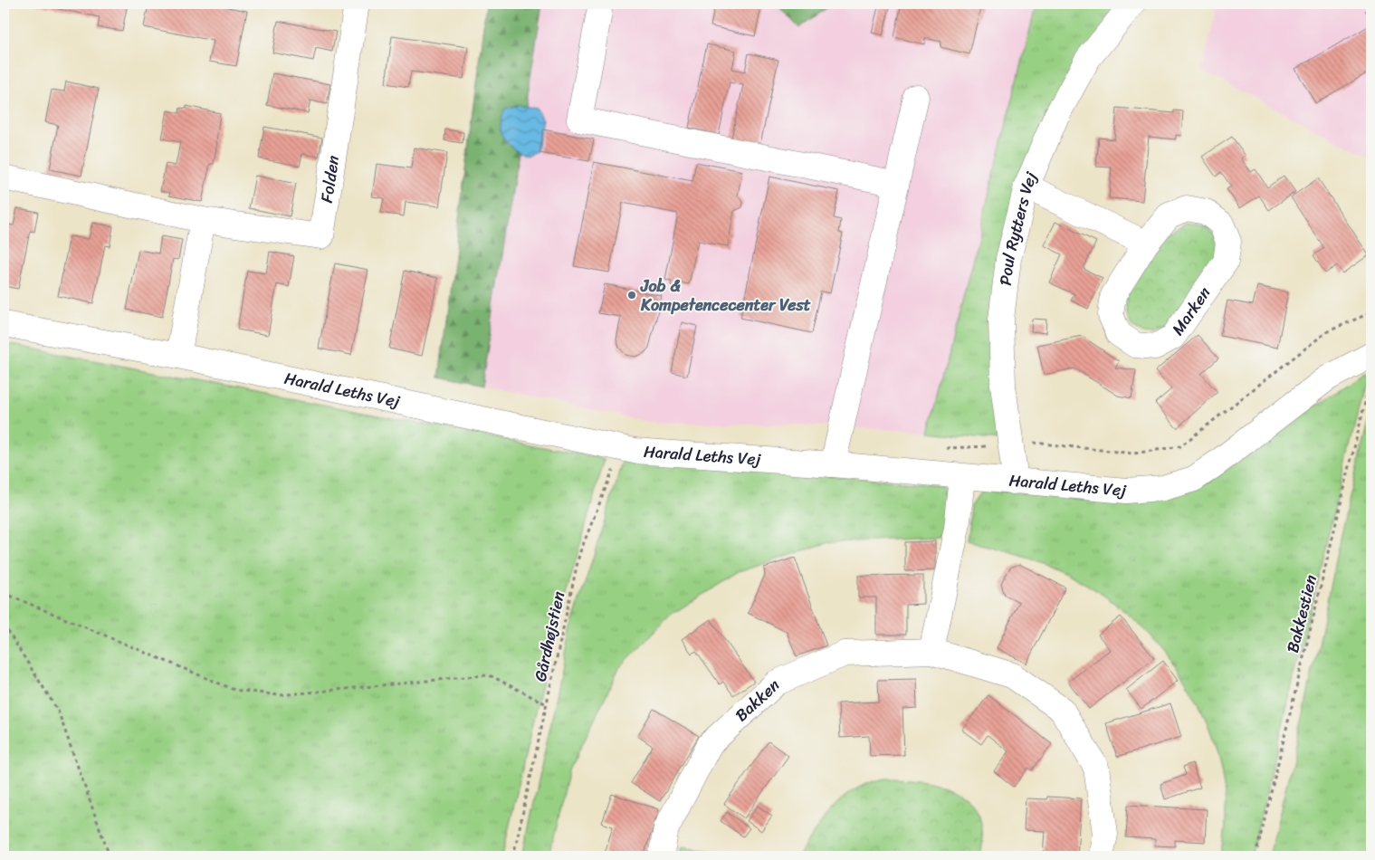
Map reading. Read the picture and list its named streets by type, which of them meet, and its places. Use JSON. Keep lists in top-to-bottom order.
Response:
{
  "streets": {
    "street": [
      "Folden",
      "Poul Rytters Vej",
      "Marken",
      "Harald Leths Vej",
      "Bakken"
    ],
    "path": ["Bakkestien", "Gårdhøjstien"]
  },
  "crossings": [
    ["Poul Rytters Vej", "Harald Leths Vej"],
    ["Harald Leths Vej", "Gårdhøjstien"]
  ],
  "places": ["Job & Kompetencecenter Vest"]
}
